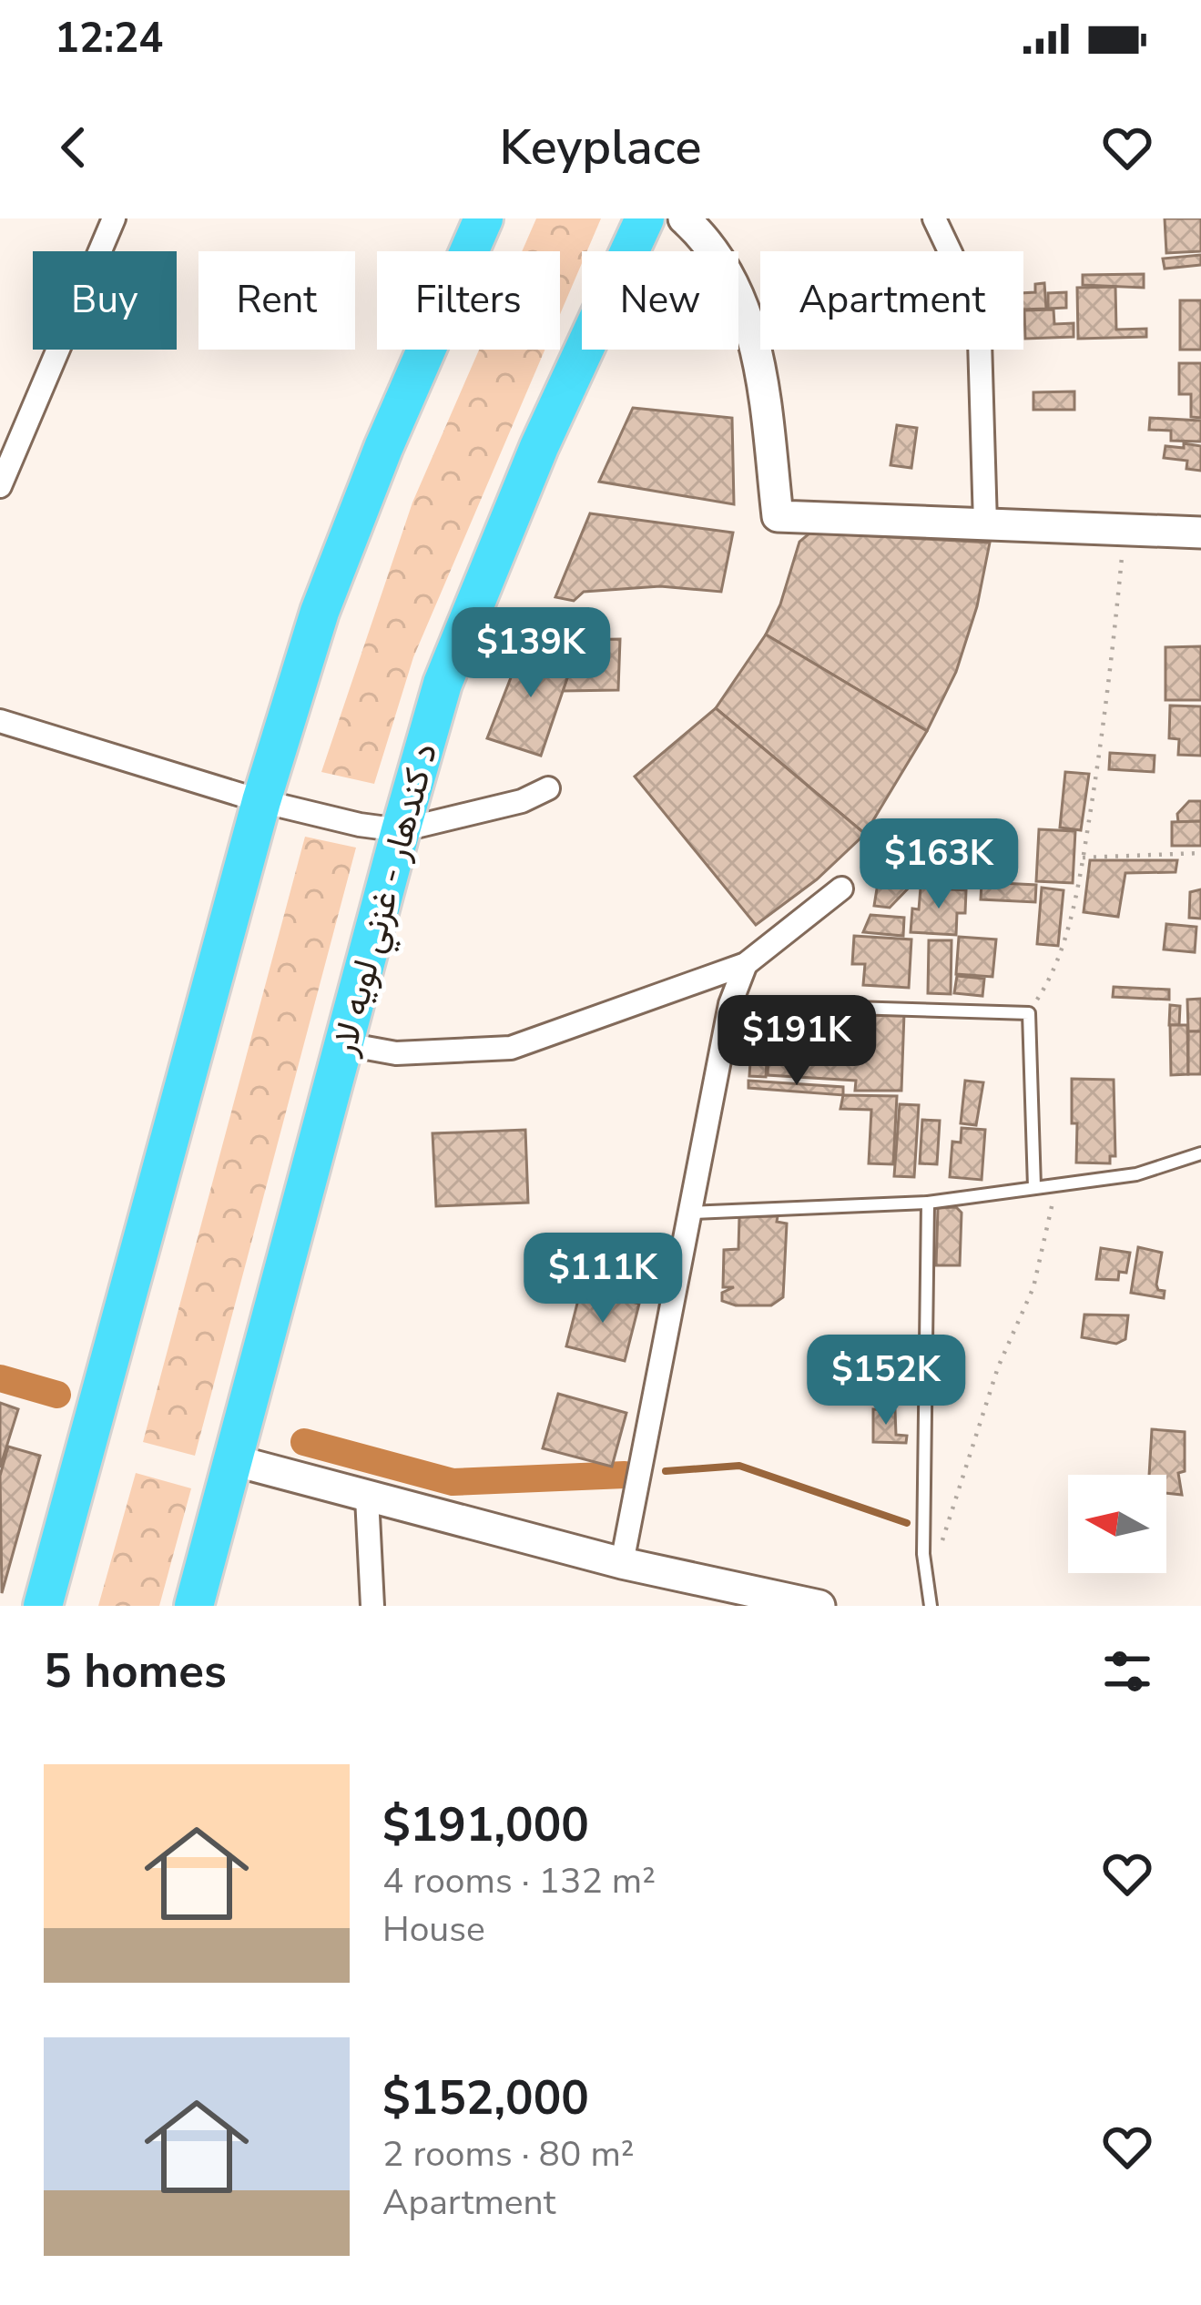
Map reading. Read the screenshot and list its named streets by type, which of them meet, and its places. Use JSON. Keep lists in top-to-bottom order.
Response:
{
  "streets": {
    "highway": ["د کندهار - غزني لويه لار"]
  },
  "north": "left",
  "page": {
    "status": "12:24",
    "header": "Keyplace",
    "chip": [
      "Buy",
      "Rent",
      "Filters",
      "New",
      "Apartment"
    ],
    "price": [
      "$139K",
      "$163K",
      "$191K",
      "$111K",
      "$152K"
    ],
    "heading": "5 homes",
    "list": [
      {
        "name": "$191,000",
        "note": "4 rooms · 132 m² · House"
      },
      {
        "name": "$152,000",
        "note": "2 rooms · 80 m² · Apartment"
      }
    ]
  }
}
